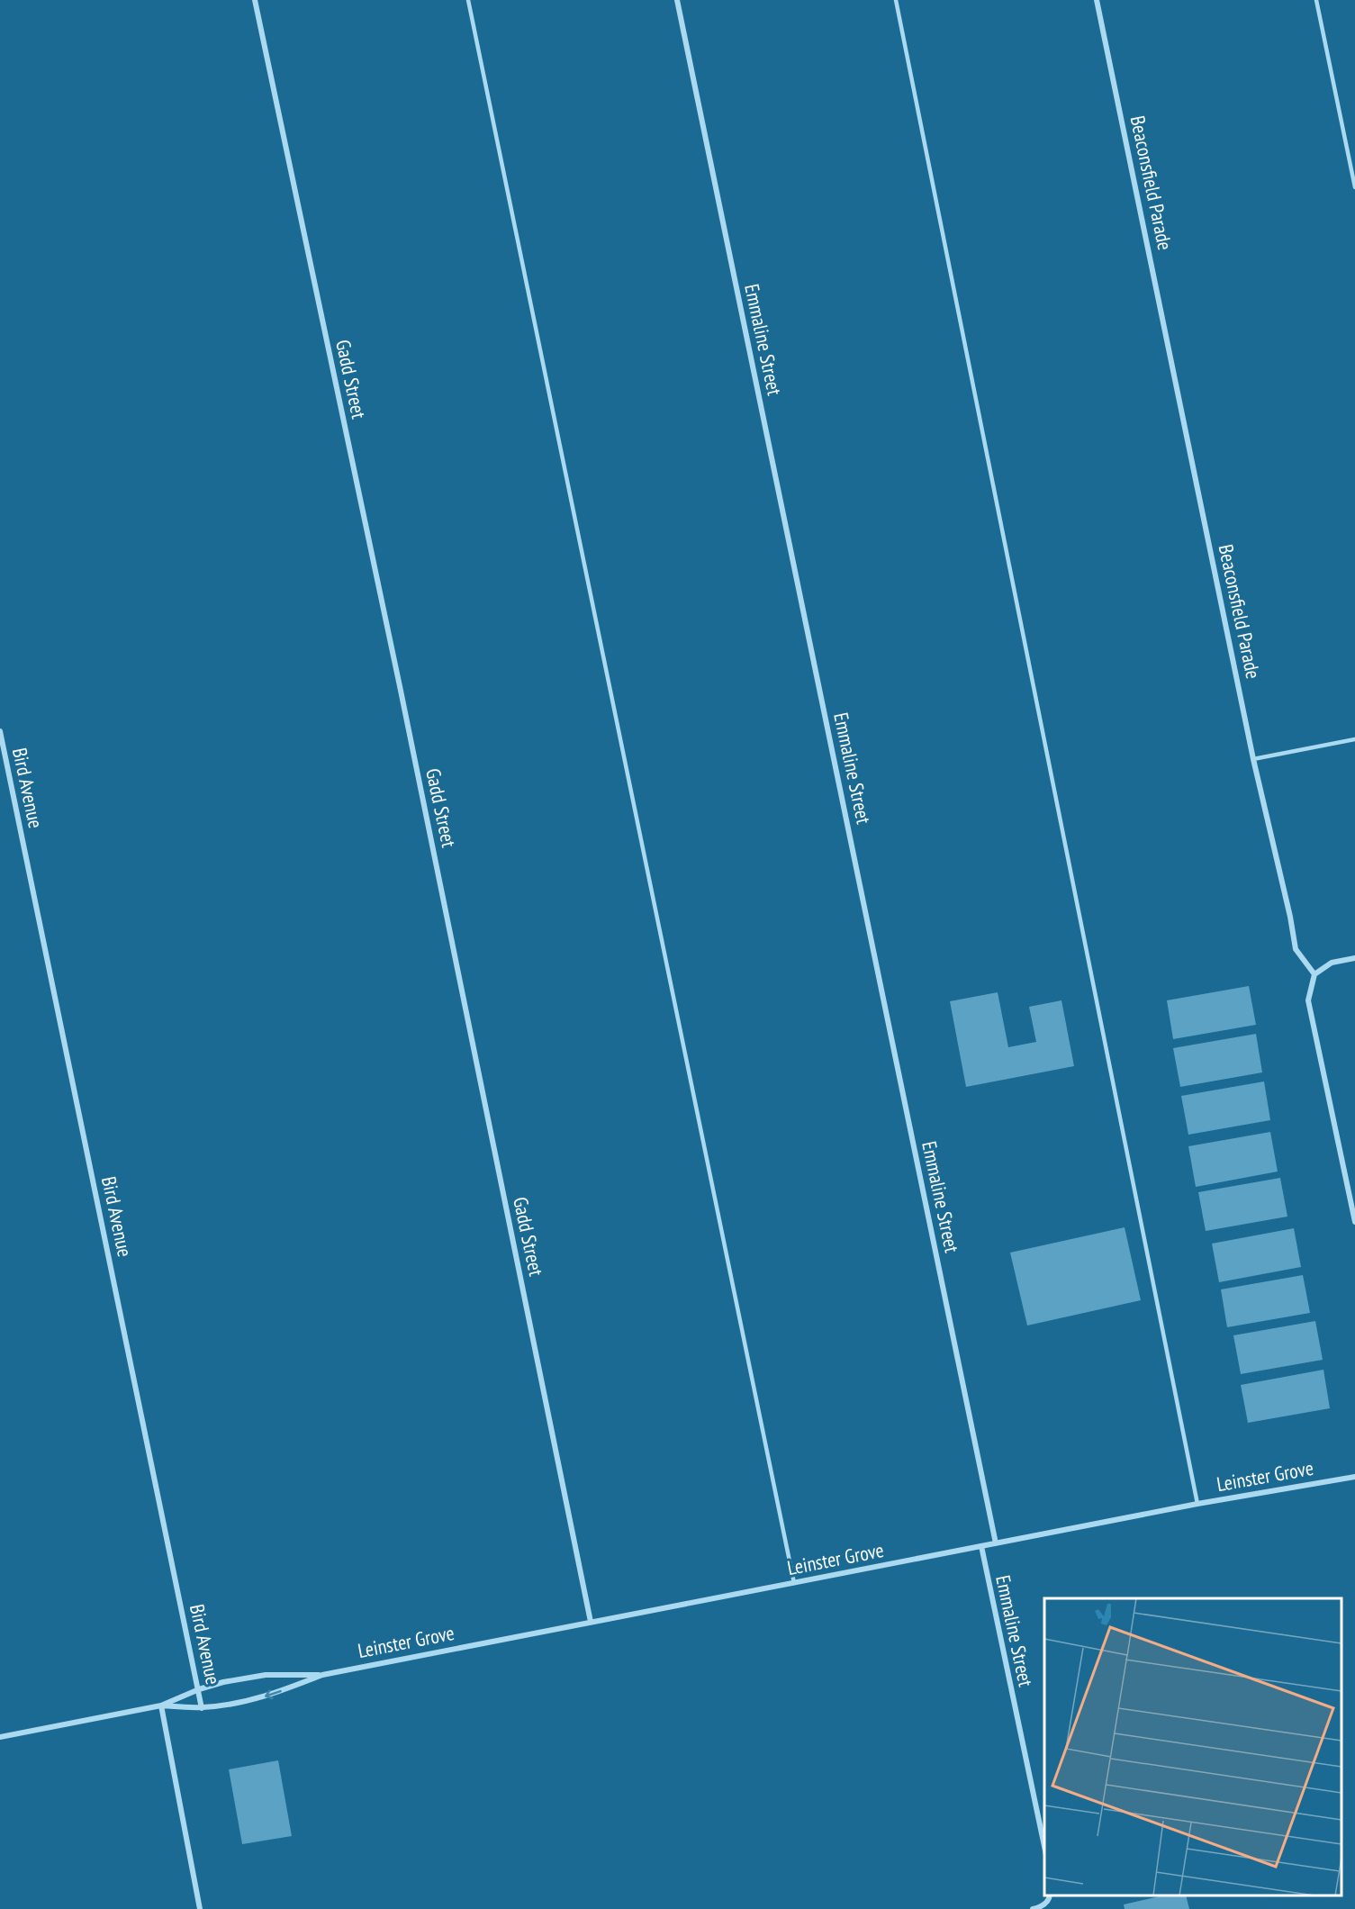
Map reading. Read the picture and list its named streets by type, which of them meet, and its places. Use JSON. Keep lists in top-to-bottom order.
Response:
{
  "streets": {
    "street": [
      "Beaconsfield Parade",
      "Emmaline Street",
      "Gadd Street",
      "Bird Avenue",
      "Leinster Grove"
    ]
  },
  "crossings": [
    ["Emmaline Street", "Leinster Grove"],
    ["Gadd Street", "Leinster Grove"],
    ["Bird Avenue", "Leinster Grove"]
  ]
}
